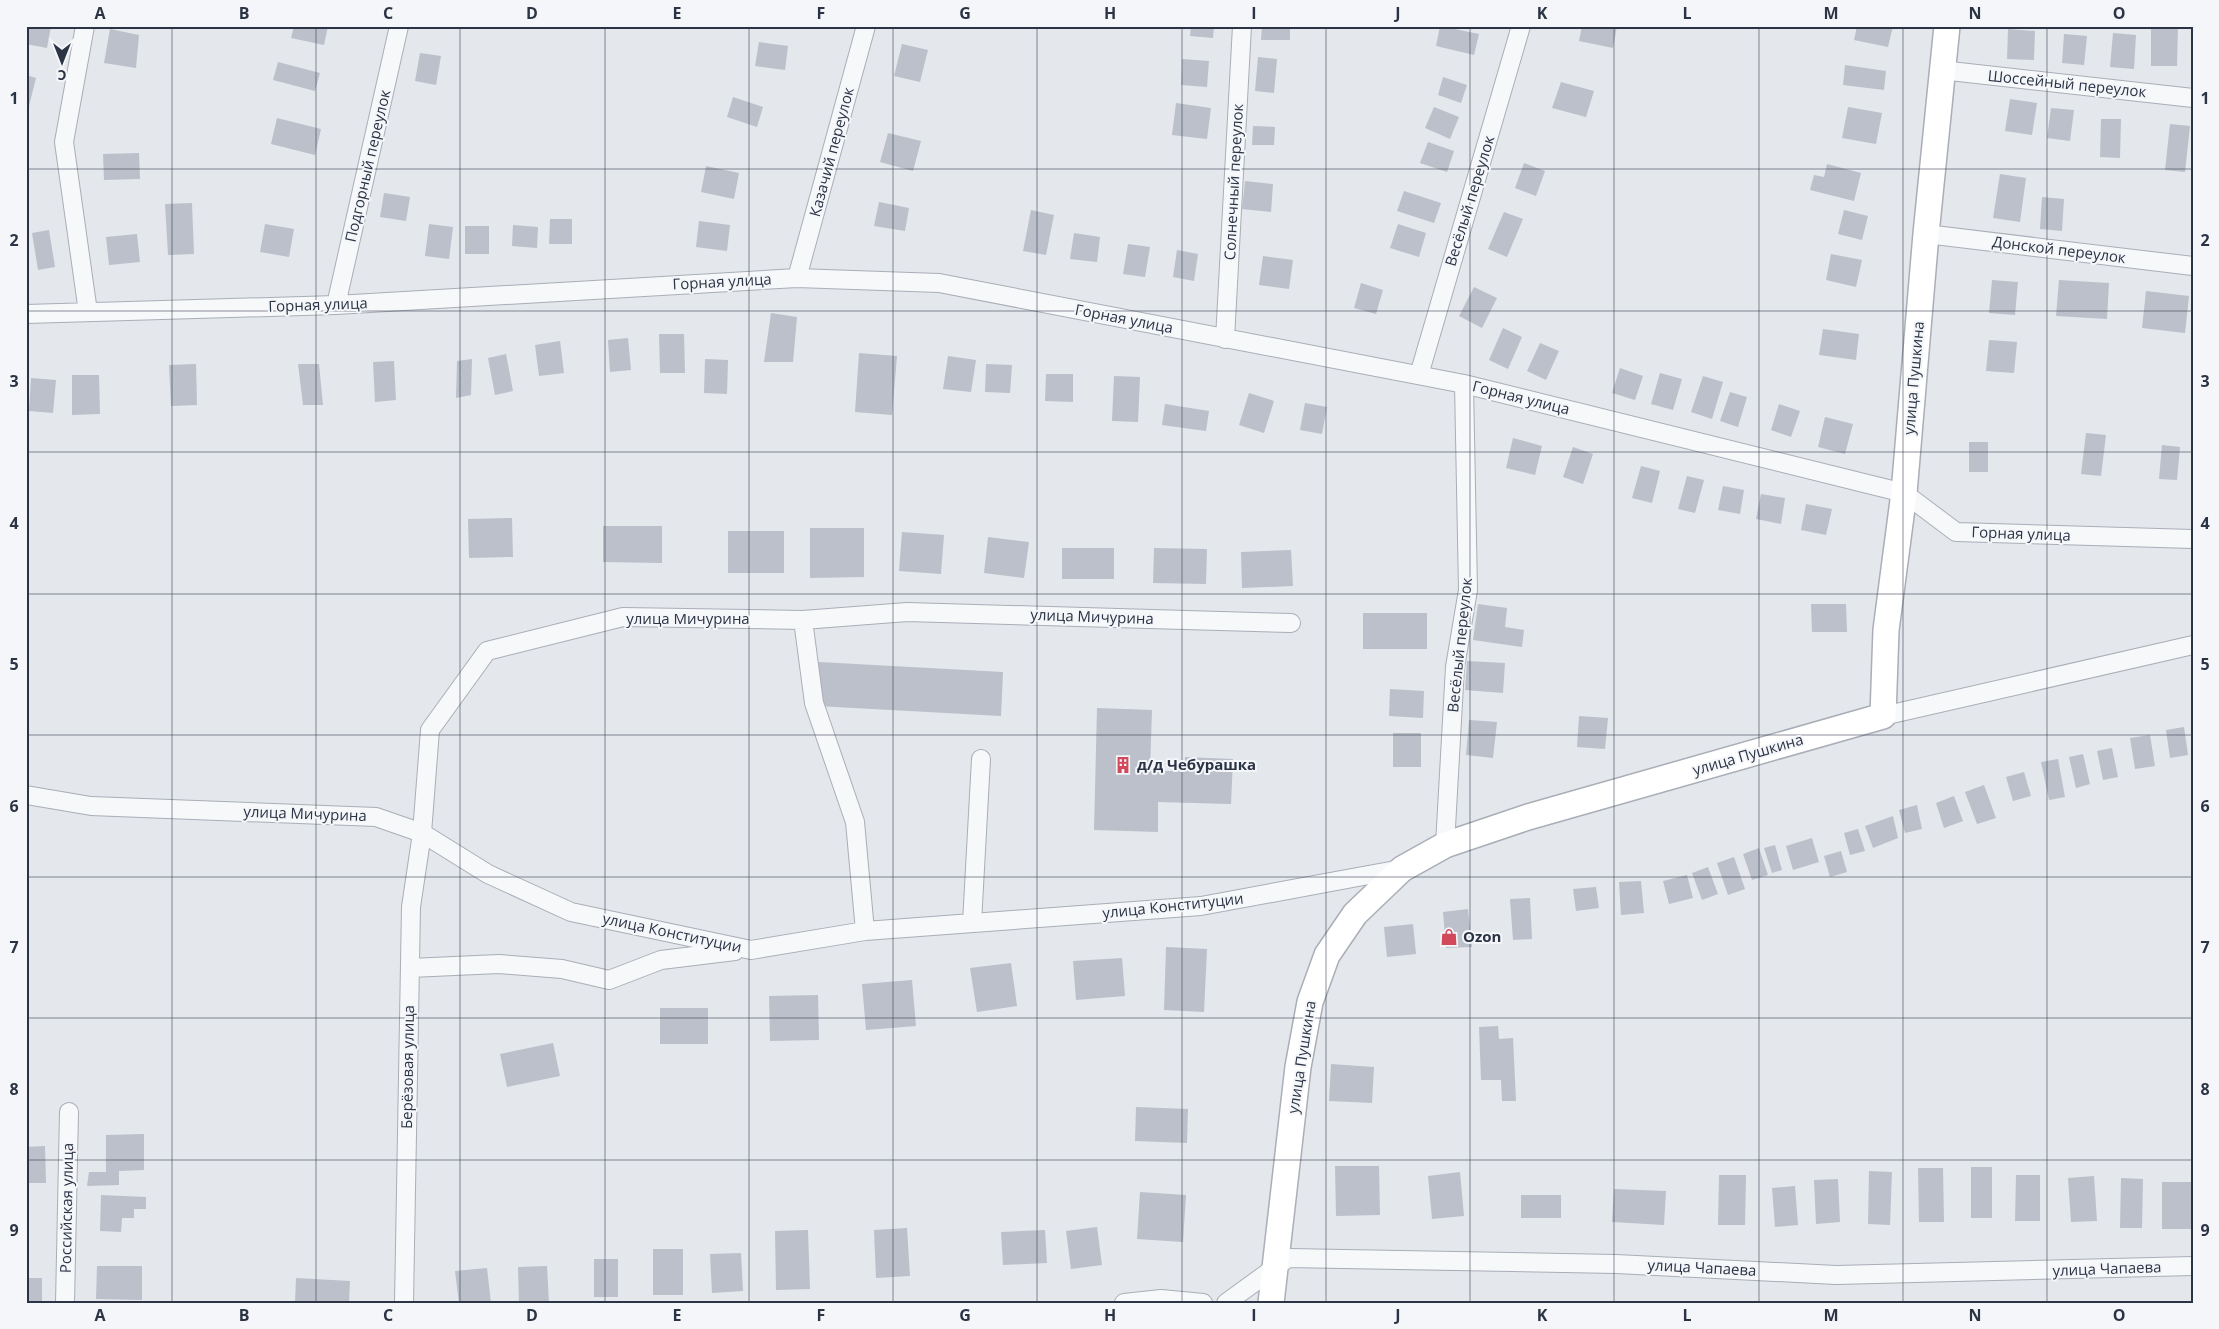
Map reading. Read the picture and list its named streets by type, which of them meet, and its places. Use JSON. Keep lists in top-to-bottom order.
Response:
{
  "streets": {
    "main road": ["улица Пушкина"],
    "street": [
      "Шоссейный переулок",
      "Казачий переулок",
      "Подгорный переулок",
      "Солнечный переулок",
      "Весёлый переулок",
      "Донской переулок",
      "Горная улица",
      "улица Мичурина",
      "улица Конституции",
      "Берёзовая улица",
      "Российская улица",
      "улица Чапаева"
    ]
  },
  "crossings": [
    ["Шоссейный переулок", "улица Пушкина"],
    ["Казачий переулок", "Горная улица"],
    ["Подгорный переулок", "Горная улица"],
    ["Солнечный переулок", "Горная улица"],
    ["Весёлый переулок", "Горная улица"],
    ["Весёлый переулок", "улица Пушкина"],
    ["Донской переулок", "улица Пушкина"],
    ["Горная улица", "улица Пушкина"],
    ["улица Пушкина", "улица Конституции"],
    ["улица Пушкина", "улица Чапаева"],
    ["улица Мичурина", "улица Конституции"],
    ["улица Мичурина", "Берёзовая улица"],
    ["улица Конституции", "Берёзовая улица"]
  ],
  "places": {
    "building": ["д/д Чебурашка"],
    "shop": ["Ozon"]
  },
  "north": "bottom",
  "grid": {
    "columns": [
      "A",
      "B",
      "C",
      "D",
      "E",
      "F",
      "G",
      "H",
      "I",
      "J",
      "K",
      "L",
      "M",
      "N",
      "O"
    ],
    "rows": [
      "1",
      "2",
      "3",
      "4",
      "5",
      "6",
      "7",
      "8",
      "9"
    ]
  }
}
